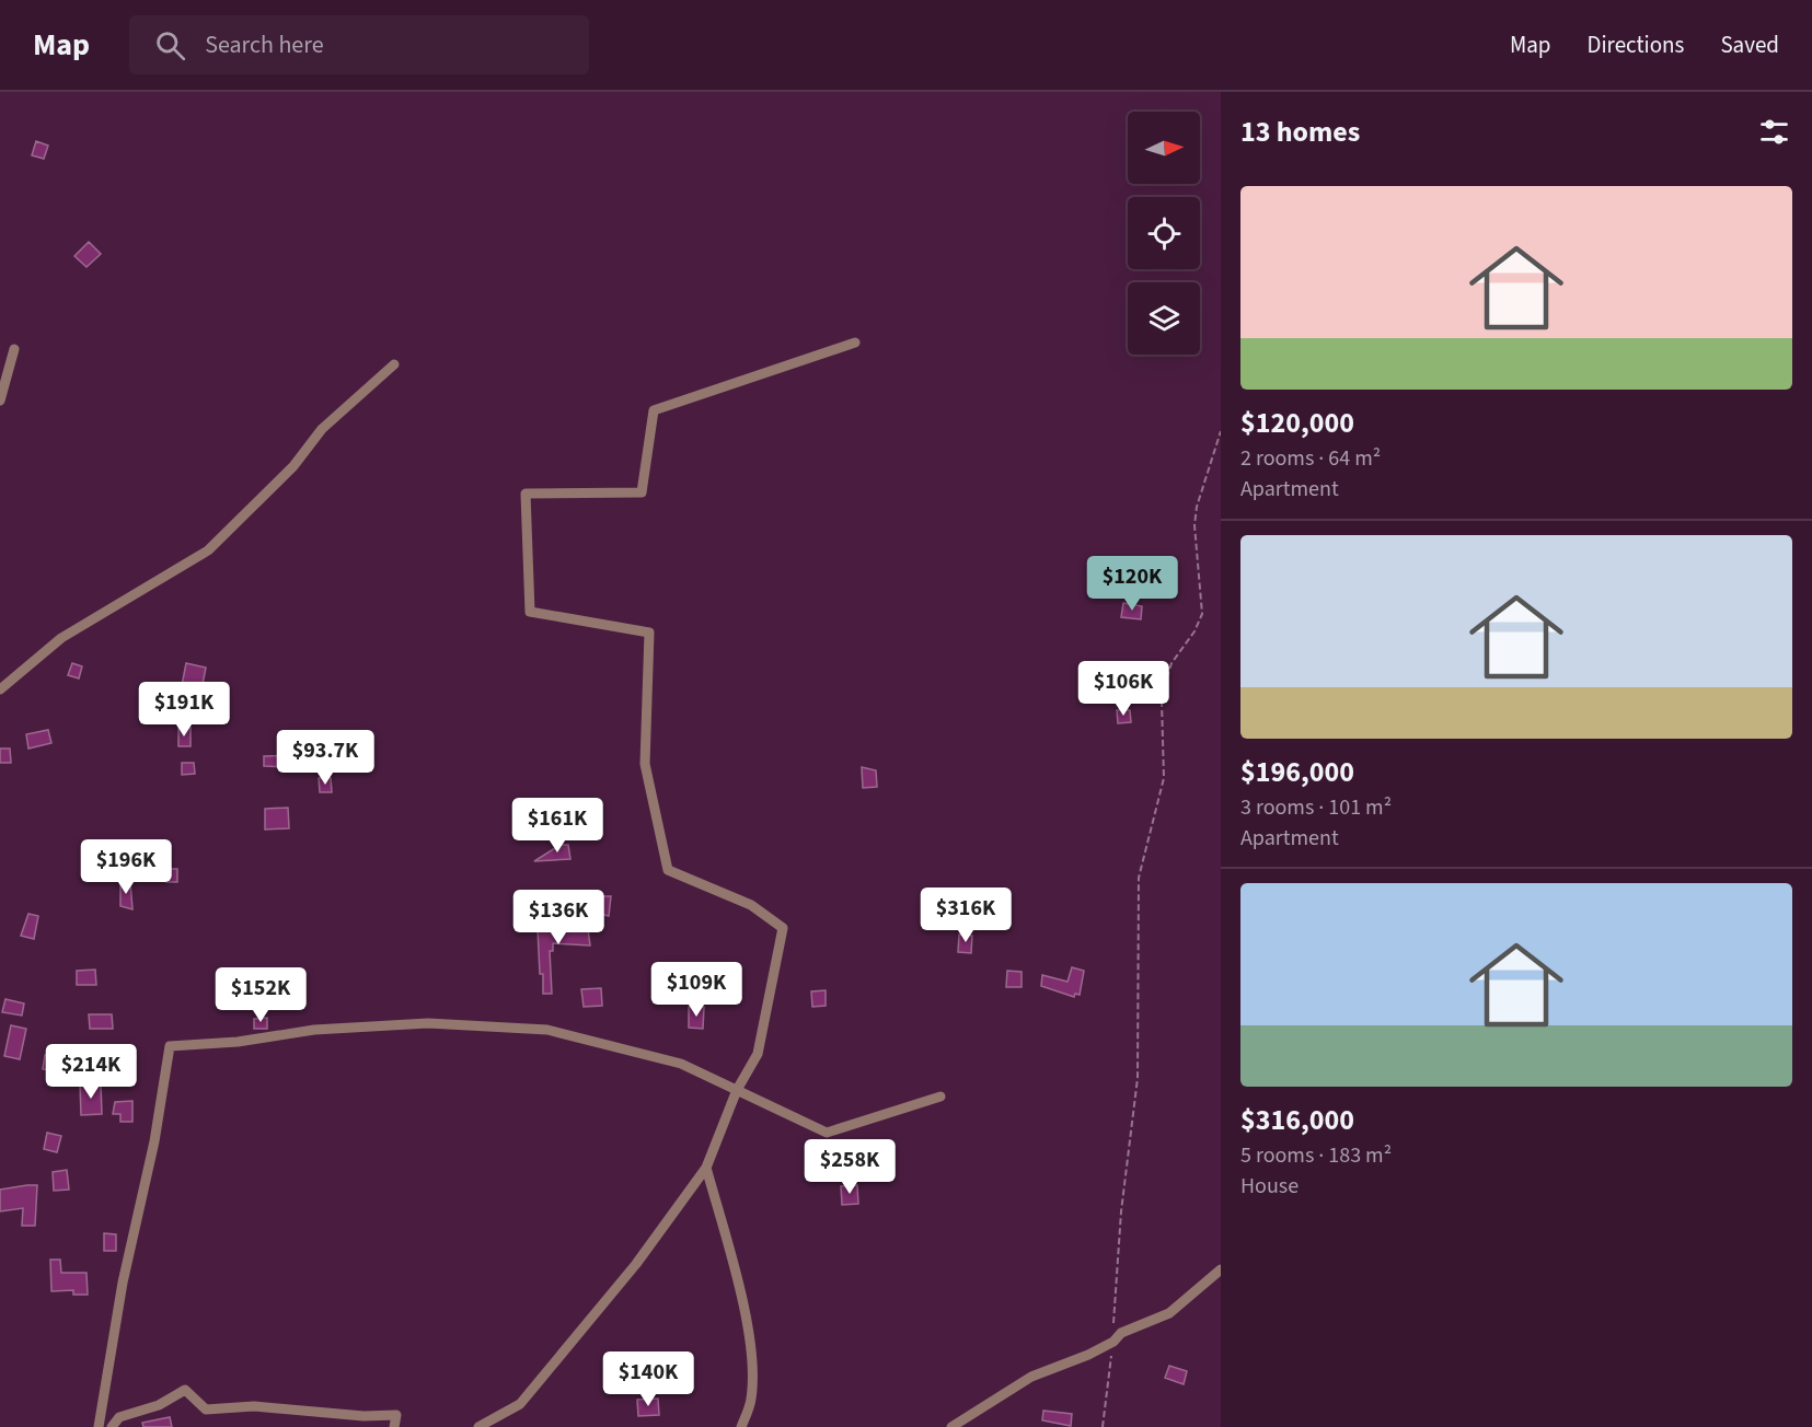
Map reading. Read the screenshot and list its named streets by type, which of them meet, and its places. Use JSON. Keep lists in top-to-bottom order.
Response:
{
  "north": "right",
  "page": {
    "header": "Map",
    "search": "Search here",
    "nav": ["Map", "Directions", "Saved"],
    "heading": "13 homes",
    "list": [
      {
        "name": "$120,000",
        "note": "2 rooms · 64 m² · Apartment"
      },
      {
        "name": "$196,000",
        "note": "3 rooms · 101 m² · Apartment"
      },
      {
        "name": "$316,000",
        "note": "5 rooms · 183 m² · House"
      }
    ],
    "price": [
      "$120K",
      "$106K",
      "$191K",
      "$93.7K",
      "$161K",
      "$196K",
      "$316K",
      "$136K",
      "$109K",
      "$152K",
      "$214K",
      "$258K",
      "$140K"
    ]
  }
}
